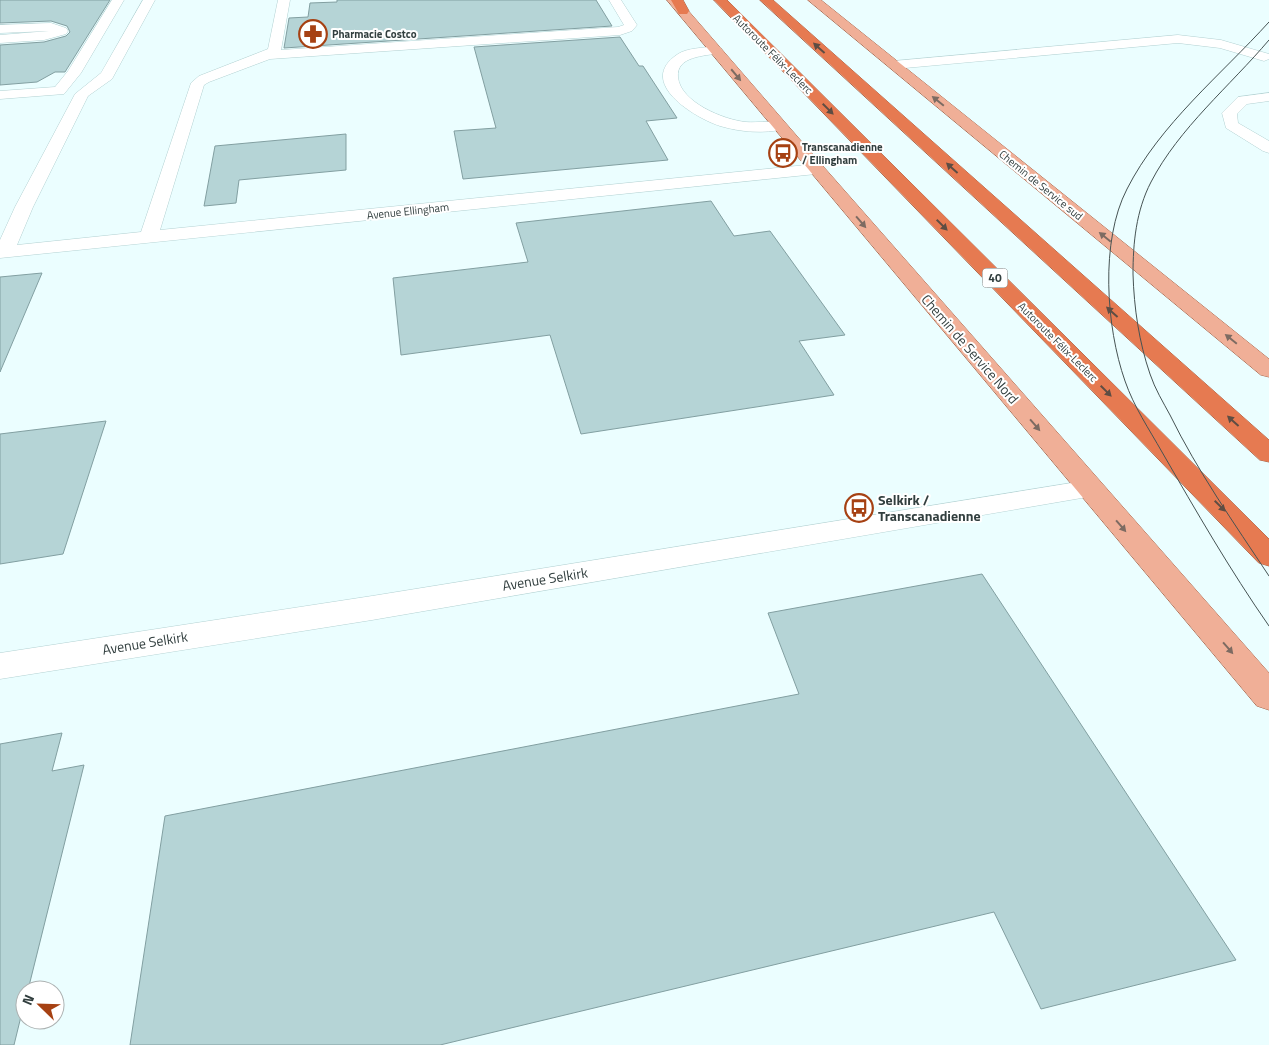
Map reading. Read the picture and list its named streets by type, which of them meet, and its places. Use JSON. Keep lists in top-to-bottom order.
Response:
{
  "streets": {
    "highway": ["Autoroute Félix-Leclerc", "40"],
    "main road": ["Chemin de Service sud", "Chemin de Service Nord"],
    "street": ["Avenue Ellingham", "Avenue Selkirk"]
  },
  "crossings": [
    ["Avenue Ellingham", "Chemin de Service Nord"],
    ["Chemin de Service Nord", "Avenue Selkirk"]
  ],
  "one_way": ["Chemin de Service sud", "Chemin de Service Nord"],
  "places": {
    "pharmacy": ["Pharmacie Costco"],
    "bus stop": ["Transcanadienne / Ellingham", "Selkirk / Transcanadienne"]
  },
  "north": "top left"
}
